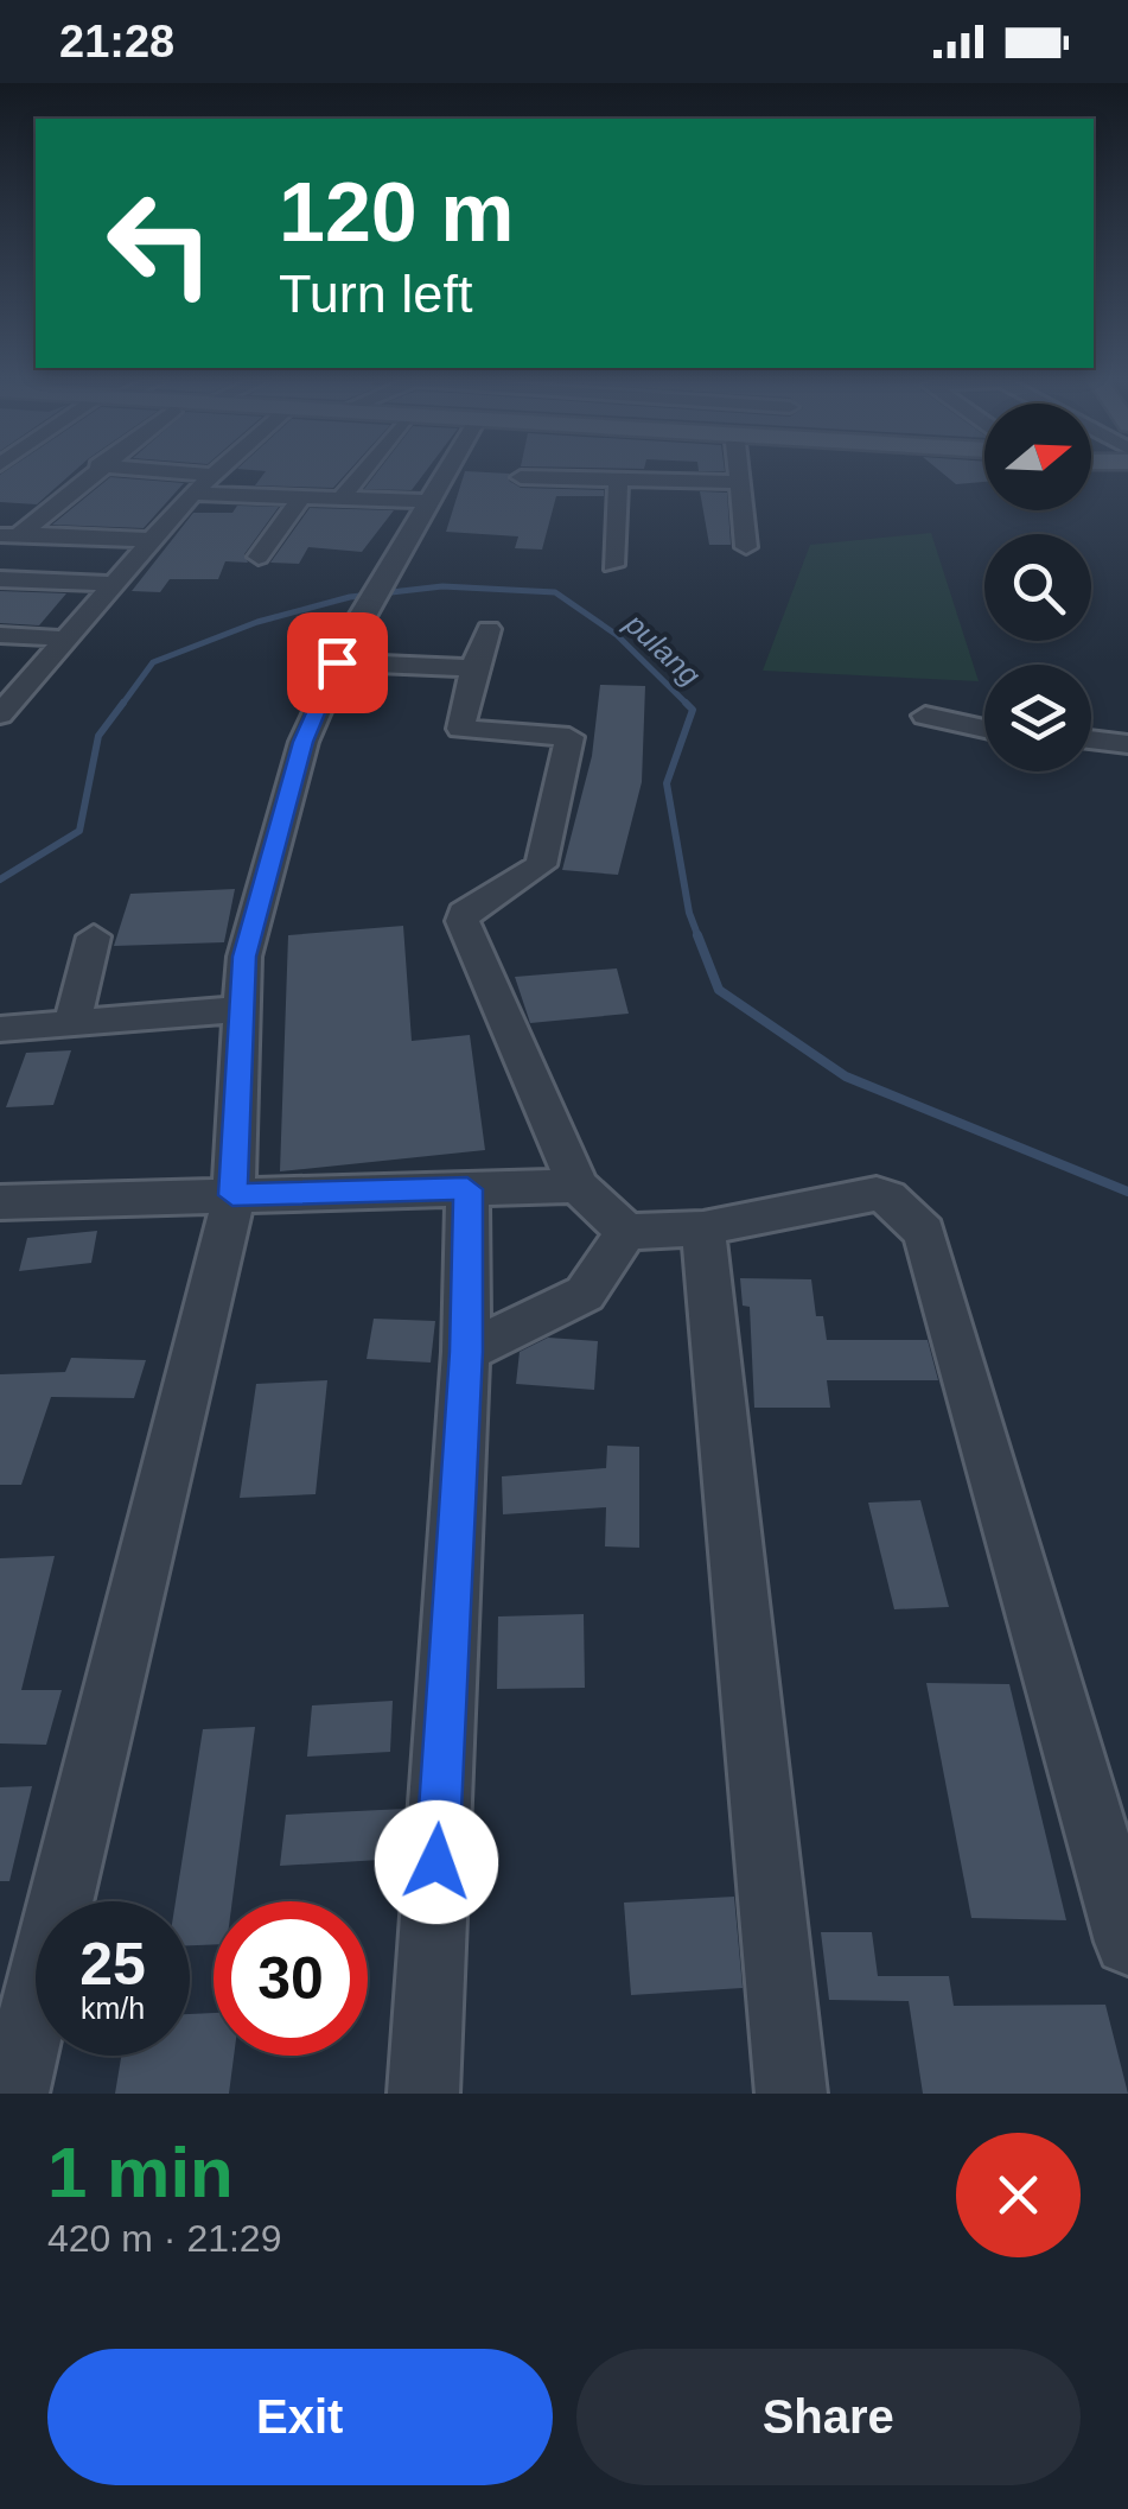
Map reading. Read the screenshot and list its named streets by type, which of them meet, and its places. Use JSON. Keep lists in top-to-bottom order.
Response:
{
  "water": ["pulang"],
  "north": "right",
  "page": {
    "status": "21:28",
    "turn": ["120 m", "Turn left"],
    "speed": "25 km/h",
    "limit": "30",
    "heading": ["1 min", "420 m · 21:29"],
    "buttons": ["Exit", "Share"]
  }
}
